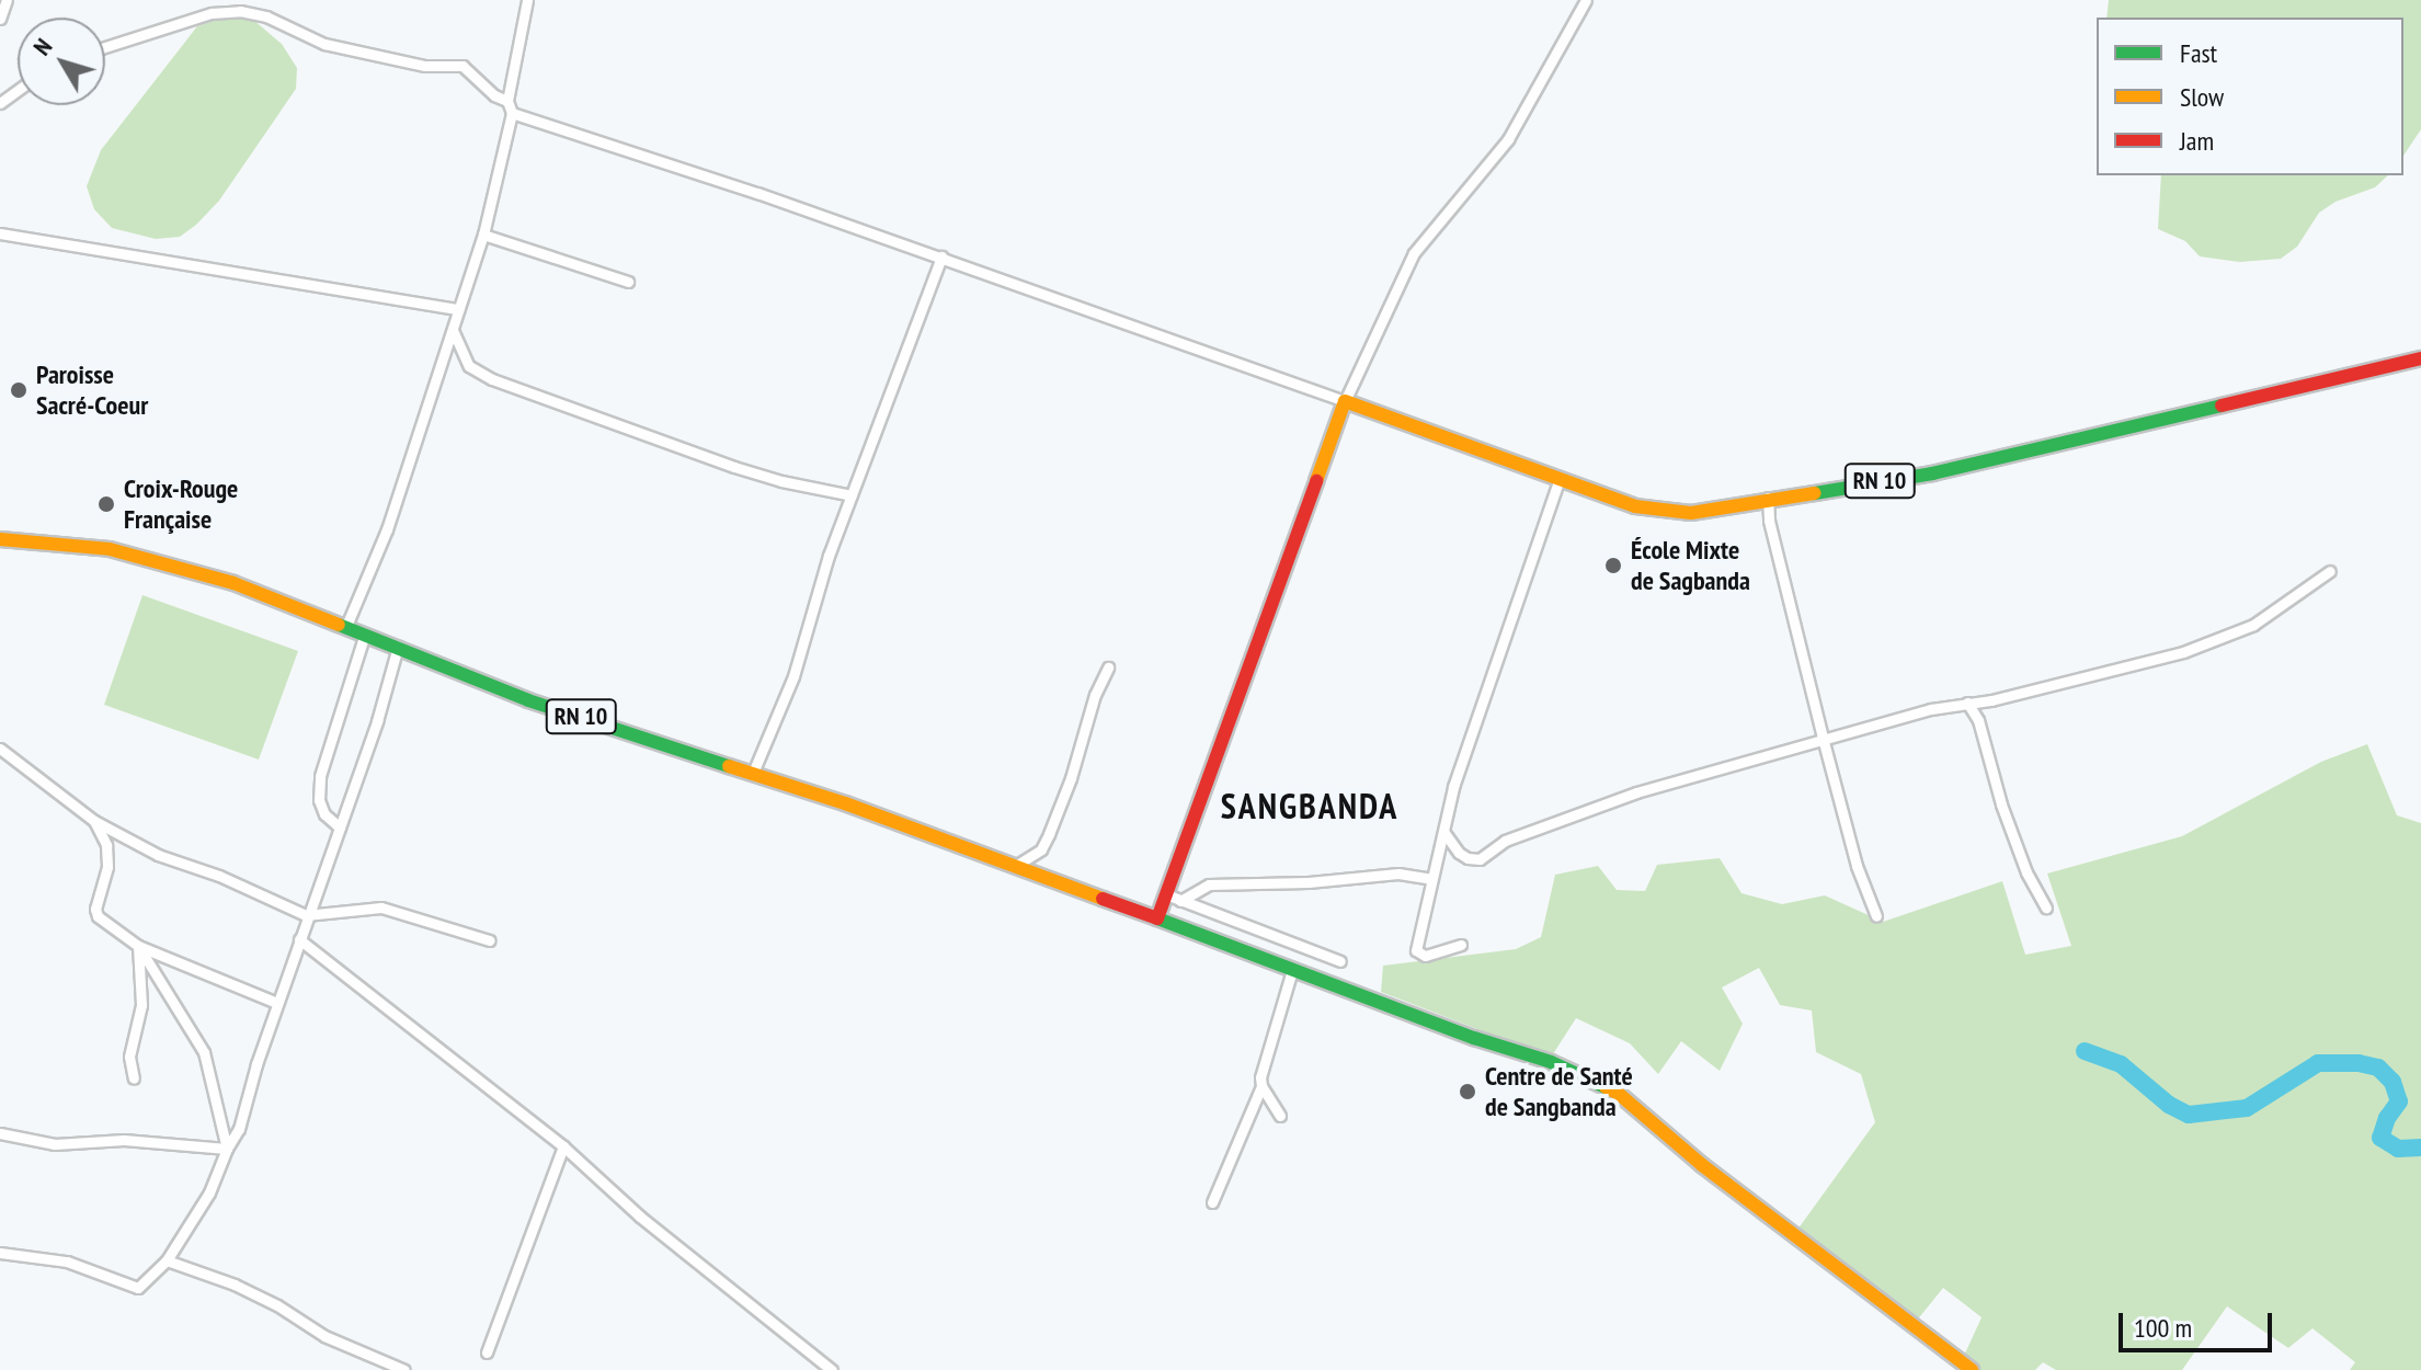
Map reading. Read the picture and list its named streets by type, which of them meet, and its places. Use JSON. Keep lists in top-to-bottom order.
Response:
{
  "streets": {
    "main road": ["RN 10"]
  },
  "districts": ["SANGBANDA"],
  "places": [
    "Paroisse Sacré-Coeur",
    "Croix-Rouge Française",
    "École Mixte de Sagbanda",
    "Centre de Santé de Sangbanda"
  ],
  "legend": ["Fast", "Slow", "Jam"],
  "scale_bar": "100 m",
  "north": "top left"
}
